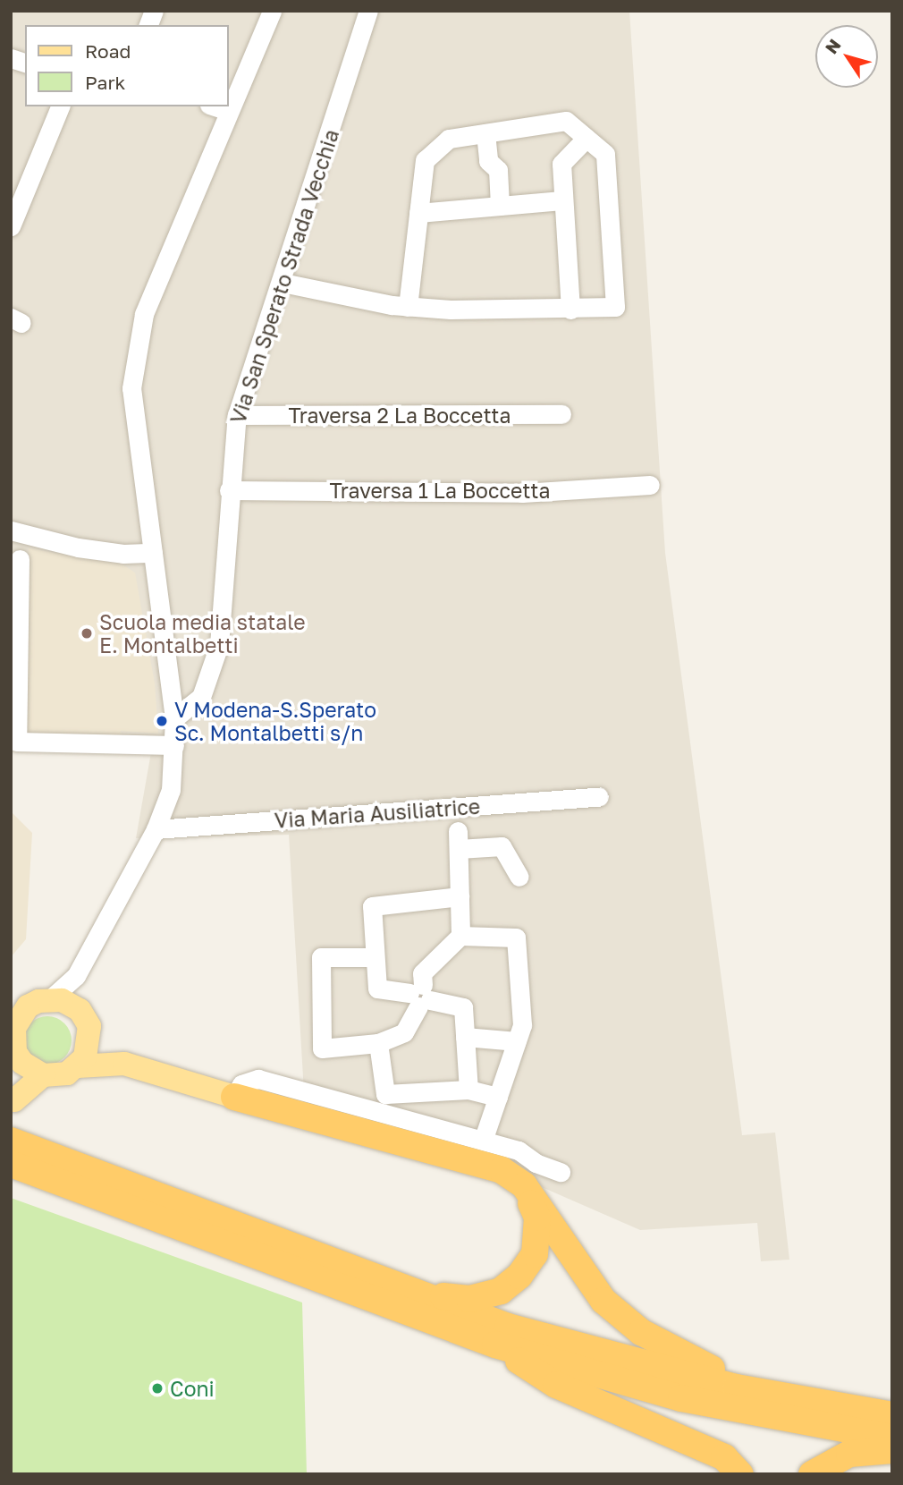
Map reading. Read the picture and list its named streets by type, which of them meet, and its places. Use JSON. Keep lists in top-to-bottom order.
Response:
{
  "streets": {
    "street": [
      "Via San Sperato Strada Vecchia",
      "Traversa 2 La Boccetta",
      "Traversa 1 La Boccetta",
      "Via Maria Ausiliatrice"
    ]
  },
  "crossings": [
    ["Via San Sperato Strada Vecchia", "Traversa 2 La Boccetta"],
    ["Via San Sperato Strada Vecchia", "Traversa 1 La Boccetta"]
  ],
  "places": ["Scuola media statale E. Montalbetti", "V Modena-S.Sperato Sc. Montalbetti s/n", "Coni"],
  "legend": ["Road", "Park"],
  "north": "top left"
}
